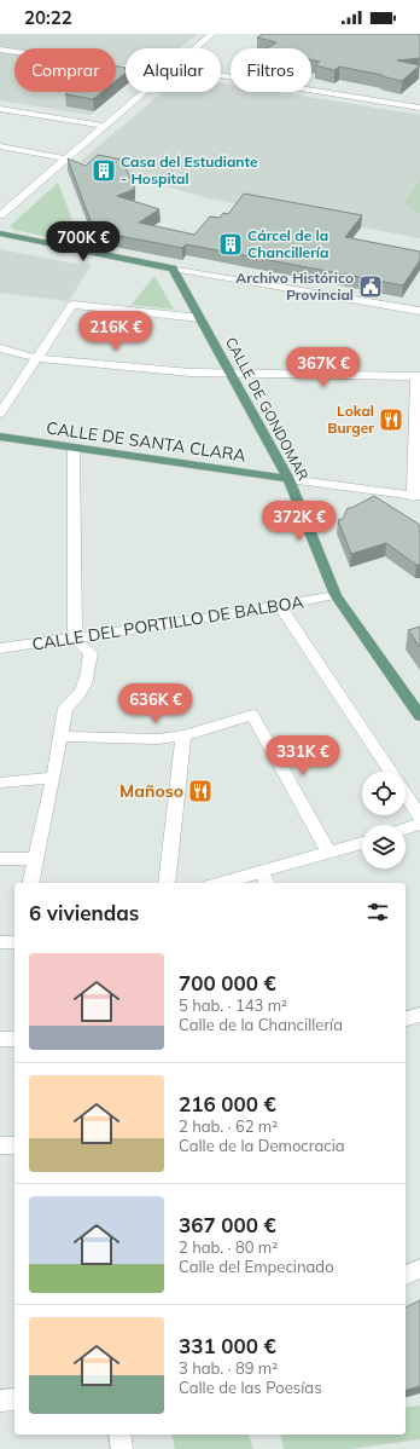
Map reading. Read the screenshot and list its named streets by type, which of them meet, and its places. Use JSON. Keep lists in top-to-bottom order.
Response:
{
  "streets": {
    "main road": ["CALLE DE GONDOMAR", "CALLE DE SANTA CLARA"],
    "street": ["CALLE DEL PORTILLO DE BALBOA"]
  },
  "crossings": [
    ["CALLE DE GONDOMAR", "CALLE DE SANTA CLARA"],
    ["CALLE DE GONDOMAR", "CALLE DEL PORTILLO DE BALBOA"]
  ],
  "places": {
    "building": ["Casa del Estudiante - Hospital", "Cárcel de la Chancillería"],
    "public building": ["Archivo Histórico Provincial"],
    "restaurant": ["Lokal Burger", "Mañoso"]
  },
  "page": {
    "status": "20:22",
    "chip": ["Comprar", "Alquilar", "Filtros"],
    "price": [
      "700K €",
      "216K €",
      "367K €",
      "372K €",
      "636K €",
      "331K €"
    ],
    "heading": "6 viviendas",
    "list": [
      {
        "name": "700 000 €",
        "note": "5 hab. · 143 m² · Calle de la Chancillería"
      },
      {
        "name": "216 000 €",
        "note": "2 hab. · 62 m² · Calle de la Democracia"
      },
      {
        "name": "367 000 €",
        "note": "2 hab. · 80 m² · Calle del Empecinado"
      },
      {
        "name": "331 000 €",
        "note": "3 hab. · 89 m² · Calle de las Poesías"
      }
    ]
  }
}
